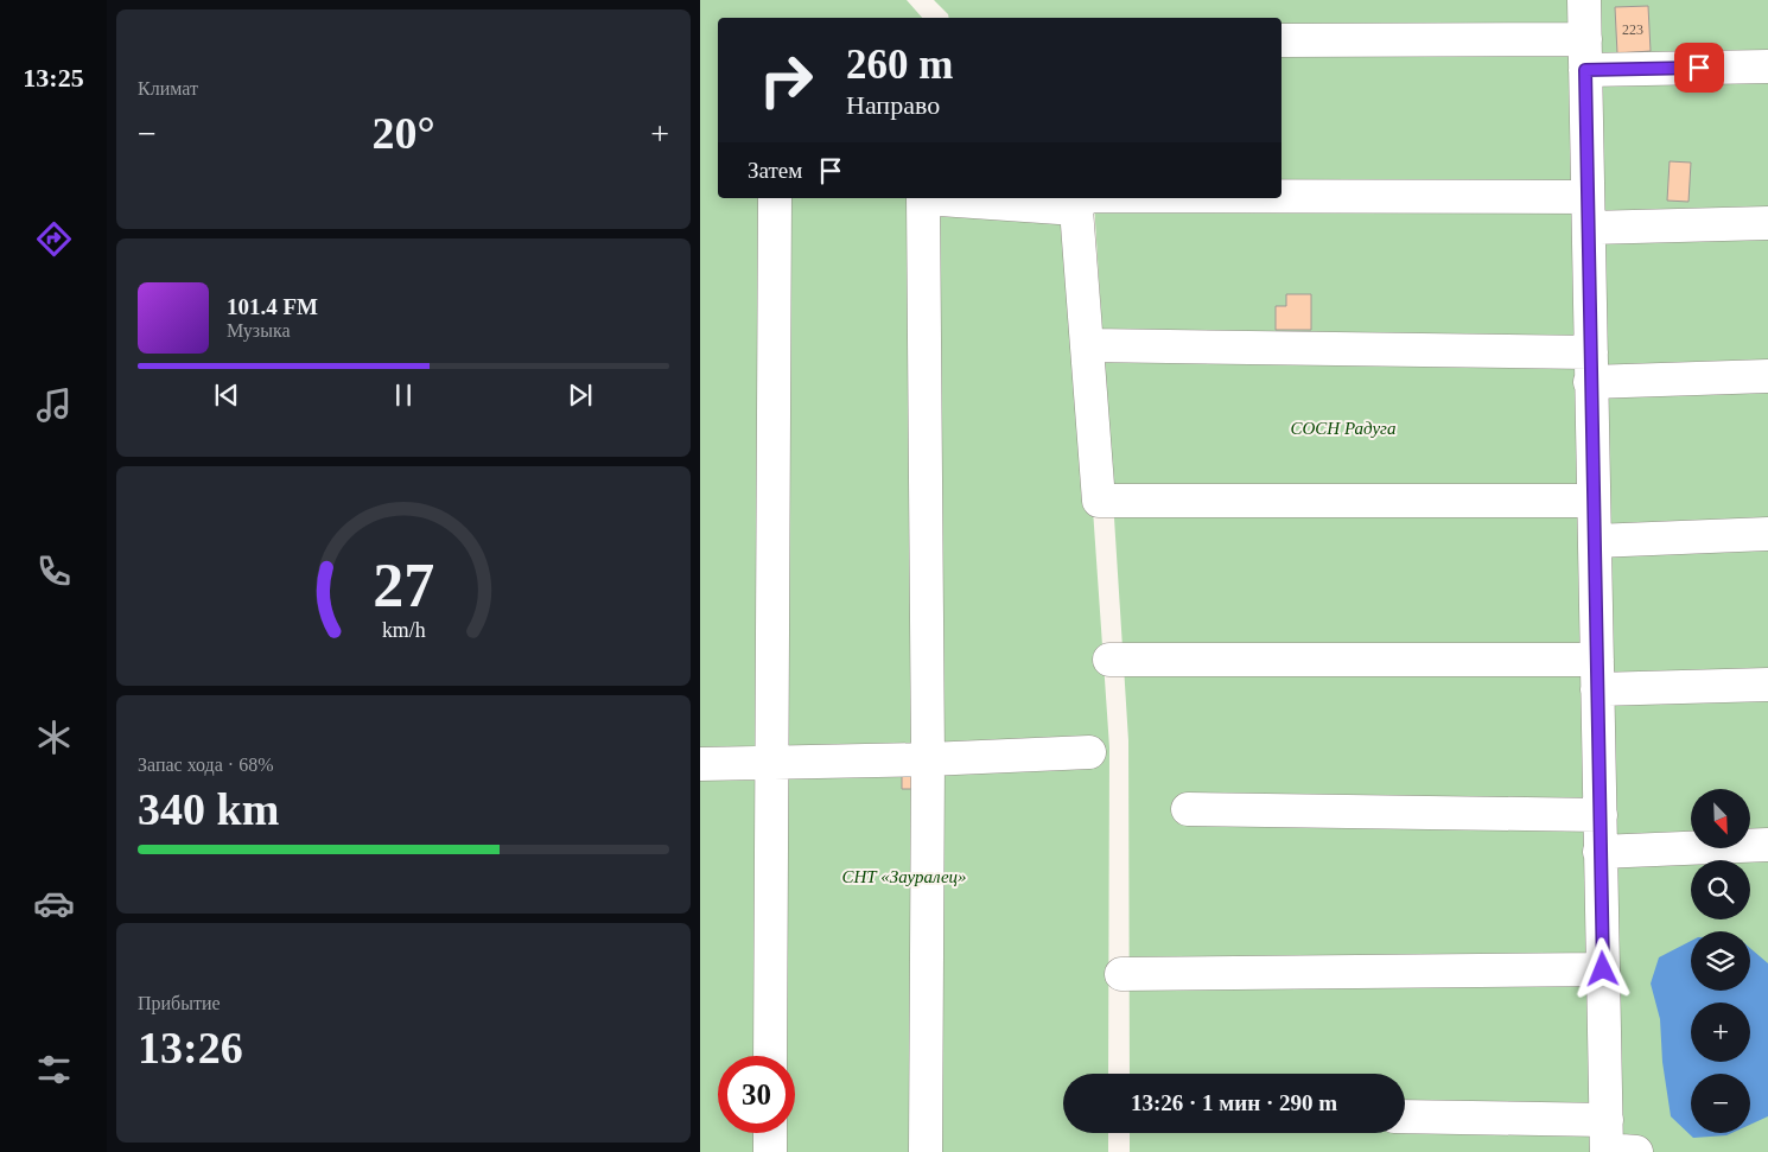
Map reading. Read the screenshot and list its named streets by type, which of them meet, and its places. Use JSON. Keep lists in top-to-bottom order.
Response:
{
  "parks": ["СОСН Радуга", "СНТ «Зауралец»"],
  "house_numbers": ["223"],
  "north": "bottom right",
  "page": {
    "tabs": "13:25",
    "tile": [
      "Климат",
      ["Запас хода · 68%", "340 km"],
      ["Прибытие", "13:26"]
    ],
    "turn": ["260 m", "Направо"],
    "heat": ["−", "20°", "+"],
    "then": "Затем",
    "song": ["101.4 FM", "Музыка"],
    "map_buttons": ["+", "−"],
    "limit": "30",
    "trip": "13:26 · 1 мин · 290 m",
    "gauge": ["27", "km/h"]
  }
}
